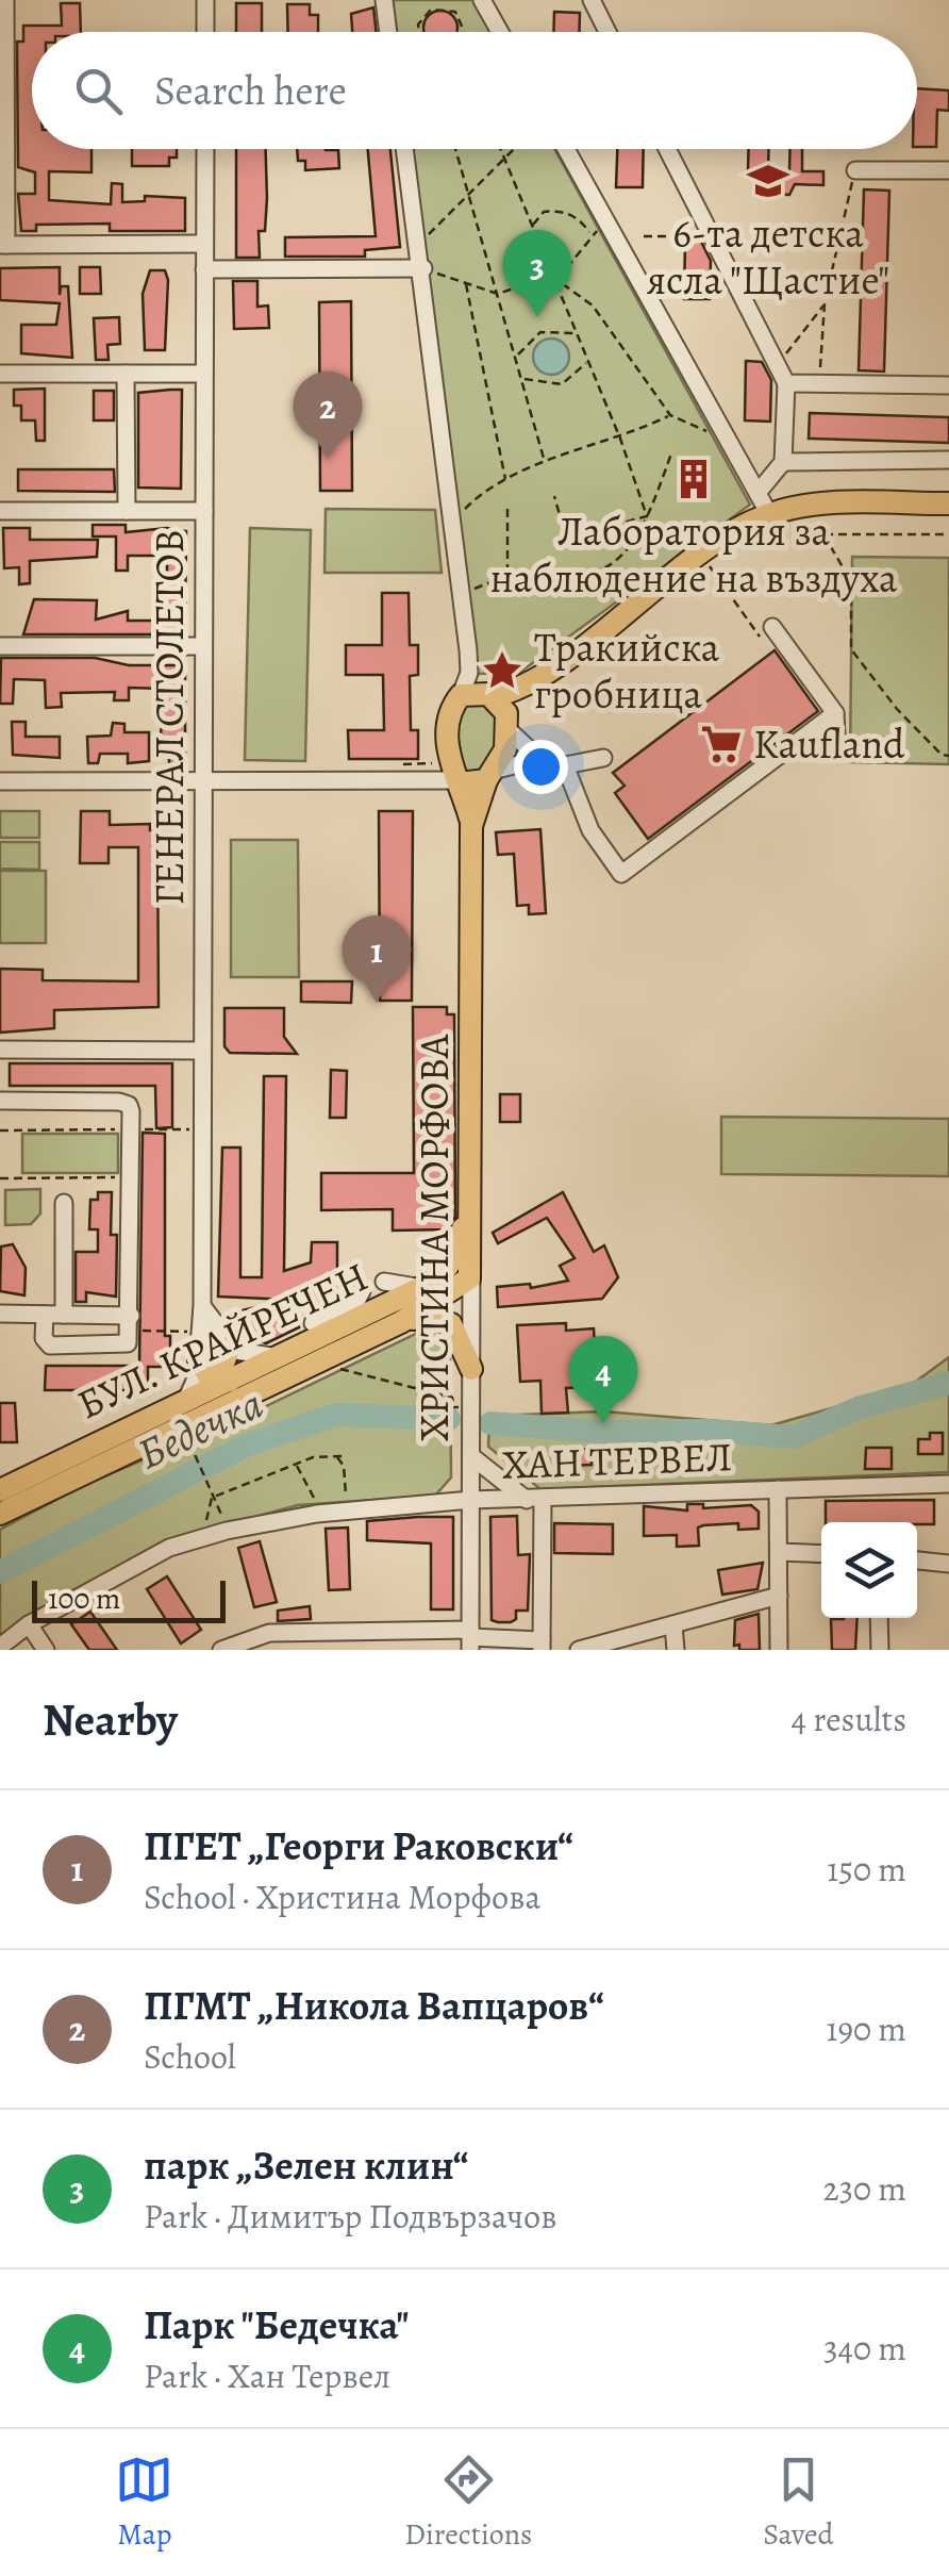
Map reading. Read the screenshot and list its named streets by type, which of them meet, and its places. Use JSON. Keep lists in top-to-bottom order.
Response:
{
  "streets": {
    "main road": ["ХРИСТИНА МОРФОВА", "БУЛ. КРАЙРЕЧЕН"],
    "street": ["ГЕНЕРАЛ СТОЛЕТОВ", "ХАН ТЕРВЕЛ"]
  },
  "crossings": [
    ["ГЕНЕРАЛ СТОЛЕТОВ", "БУЛ. КРАЙРЕЧЕН"],
    ["ХРИСТИНА МОРФОВА", "БУЛ. КРАЙРЕЧЕН"],
    ["ХРИСТИНА МОРФОВА", "ХАН ТЕРВЕЛ"]
  ],
  "water": ["Бедечка"],
  "places": {
    "school or university": ["6-та детска ясла \"Щастие\""],
    "building": ["Лаборатория за наблюдение на въздуха"],
    "place": ["Тракийска гробница"],
    "supermarket": ["Kaufland"]
  },
  "scale_bar": "100 m",
  "page": {
    "search": "Search here",
    "pins": [
      "3",
      "2",
      "1",
      "4"
    ],
    "scale": "100 m",
    "heading": ["Nearby", "4 results"],
    "list": [
      {
        "mark": "1",
        "name": "ПГЕТ „Георги Раковски“",
        "note": "School · Христина Морфова",
        "value": "150 m"
      },
      {
        "mark": "2",
        "name": "ПГМТ „Никола Вапцаров“",
        "note": "School",
        "value": "190 m"
      },
      {
        "mark": "3",
        "name": "парк „Зелен клин“",
        "note": "Park · Димитър Подвързачов",
        "value": "230 m"
      },
      {
        "mark": "4",
        "name": "Парк \"Бедечка\"",
        "note": "Park · Хан Тервел",
        "value": "340 m"
      }
    ],
    "nav": ["Map", "Directions", "Saved"]
  }
}
